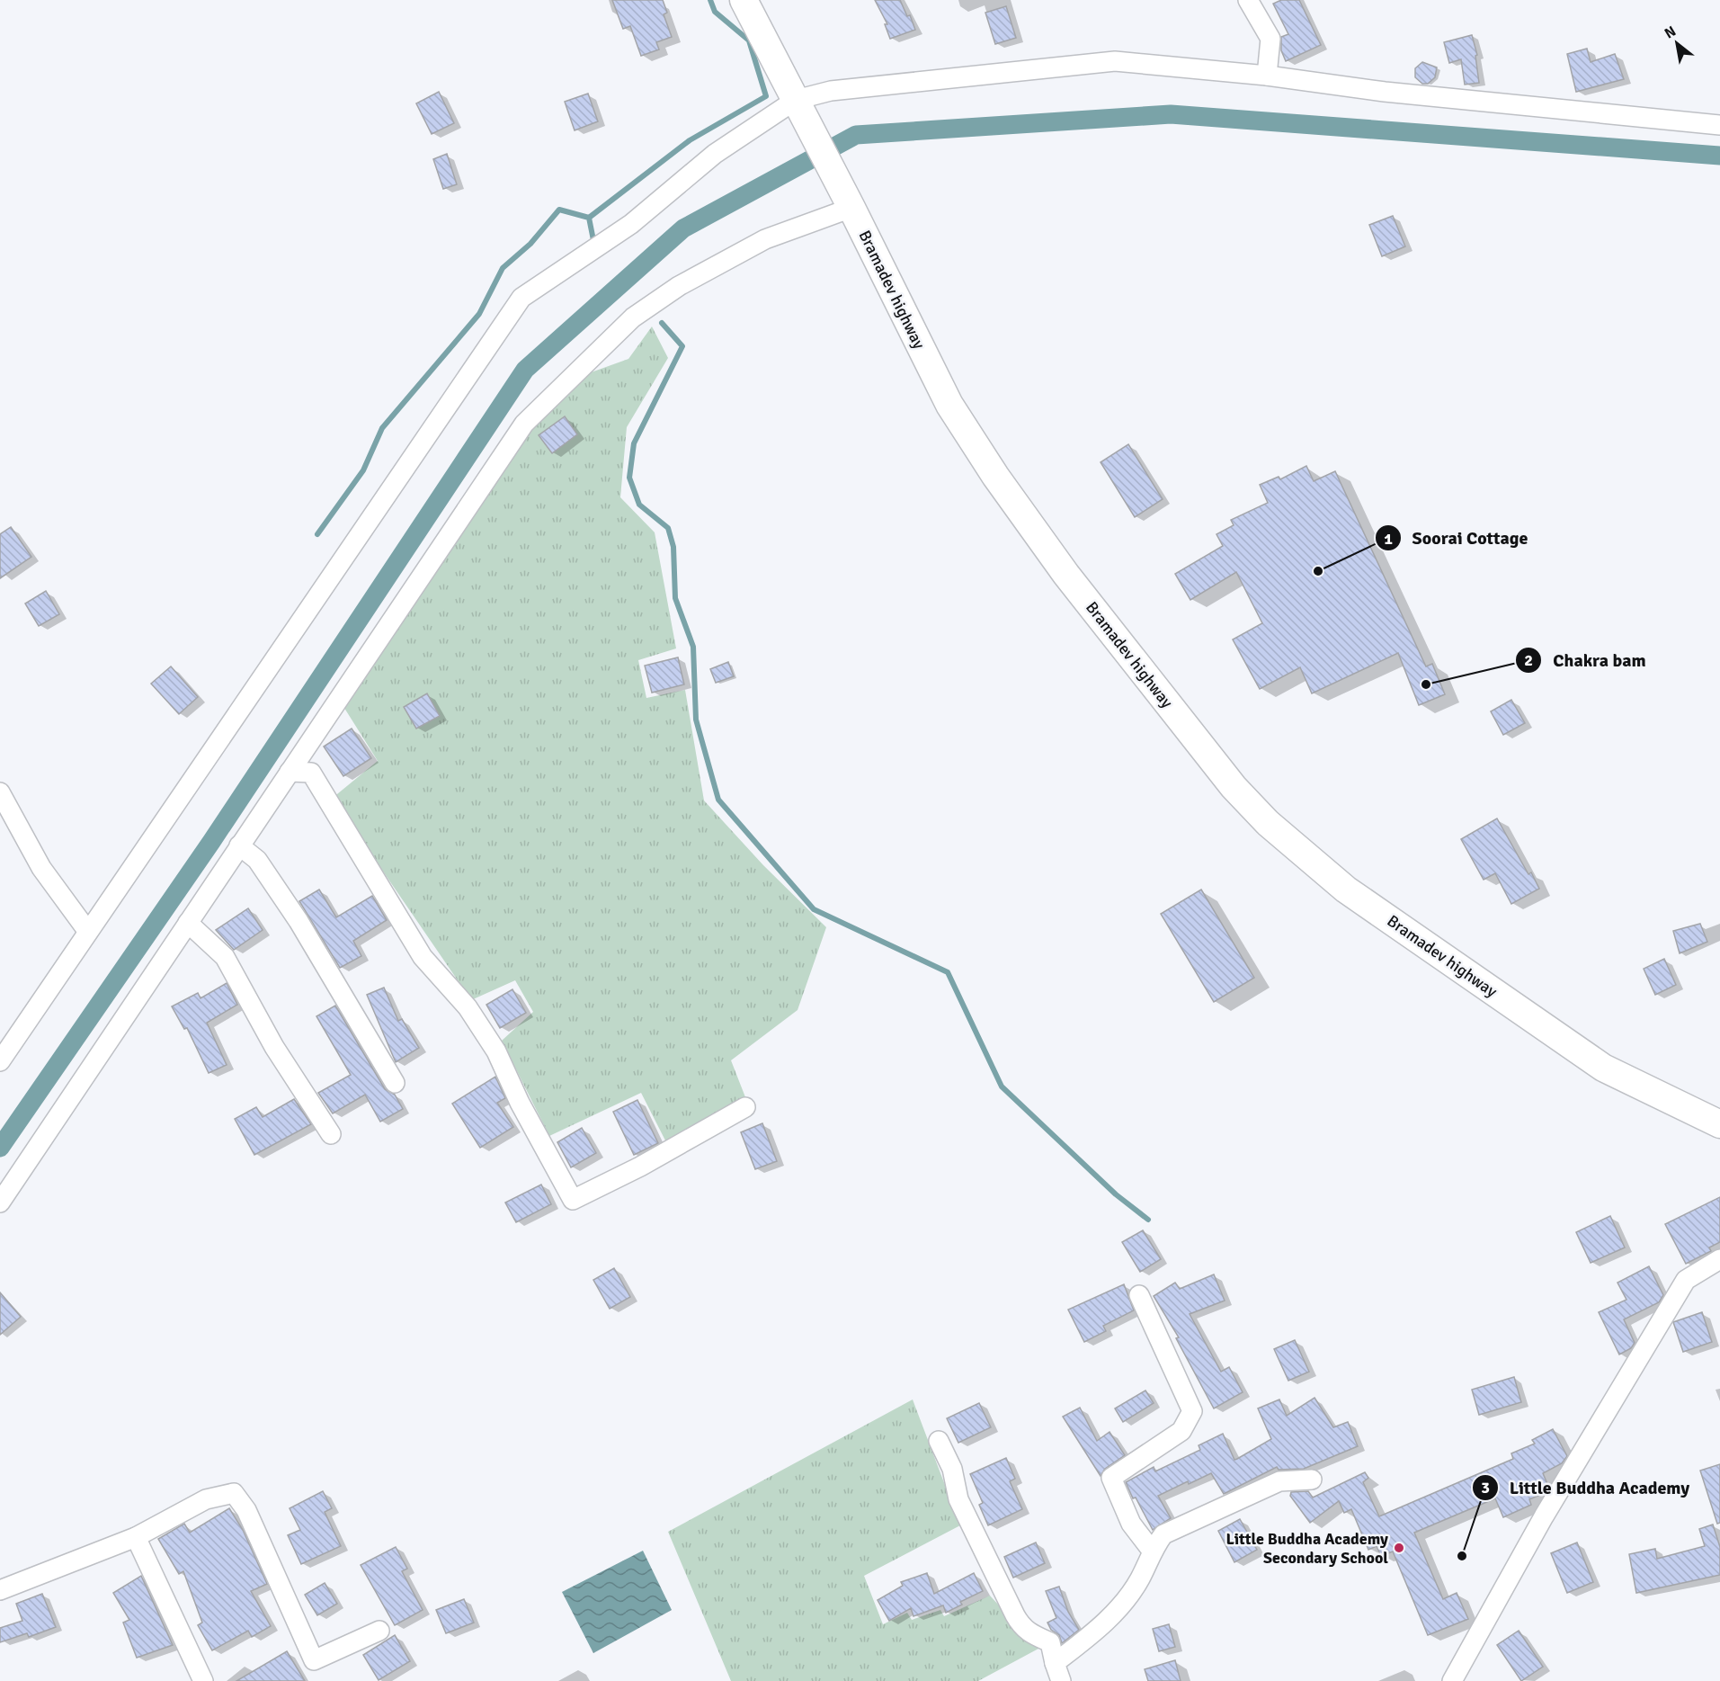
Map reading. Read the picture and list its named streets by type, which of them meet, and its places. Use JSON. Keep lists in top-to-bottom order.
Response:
{
  "streets": {
    "street": ["Bramadev highway"]
  },
  "places": [
    "Soorai Cottage",
    "Chakra bam",
    "Little Buddha Academy Secondary School",
    "Little Buddha Academy"
  ],
  "north": "top left"
}
